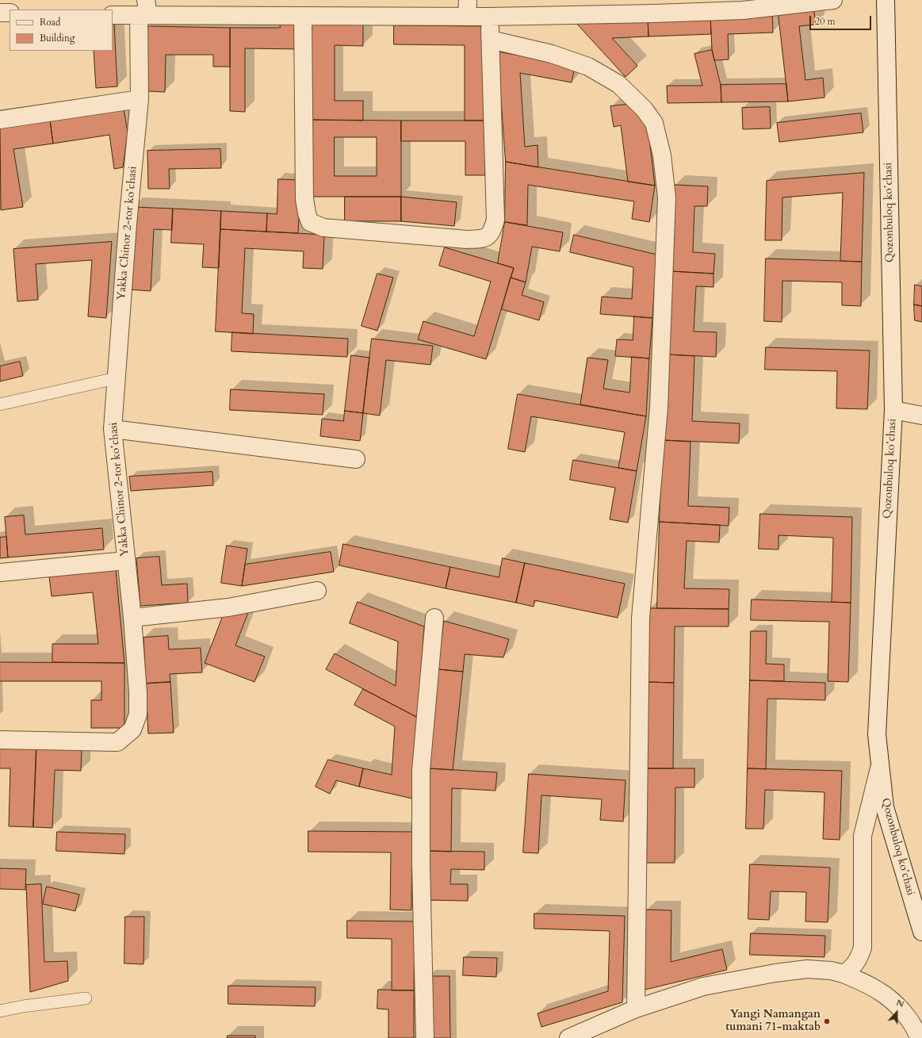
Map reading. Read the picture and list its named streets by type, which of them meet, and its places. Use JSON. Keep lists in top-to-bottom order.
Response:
{
  "streets": {
    "street": ["Qozonbuloq koʻchasi", "Yakka Chinor 2-tor koʻchasi"]
  },
  "places": ["Yangi Namangan tumani 71-maktab"],
  "legend": ["Road", "Building"],
  "scale_bar": "20 m",
  "north": "top"
}
